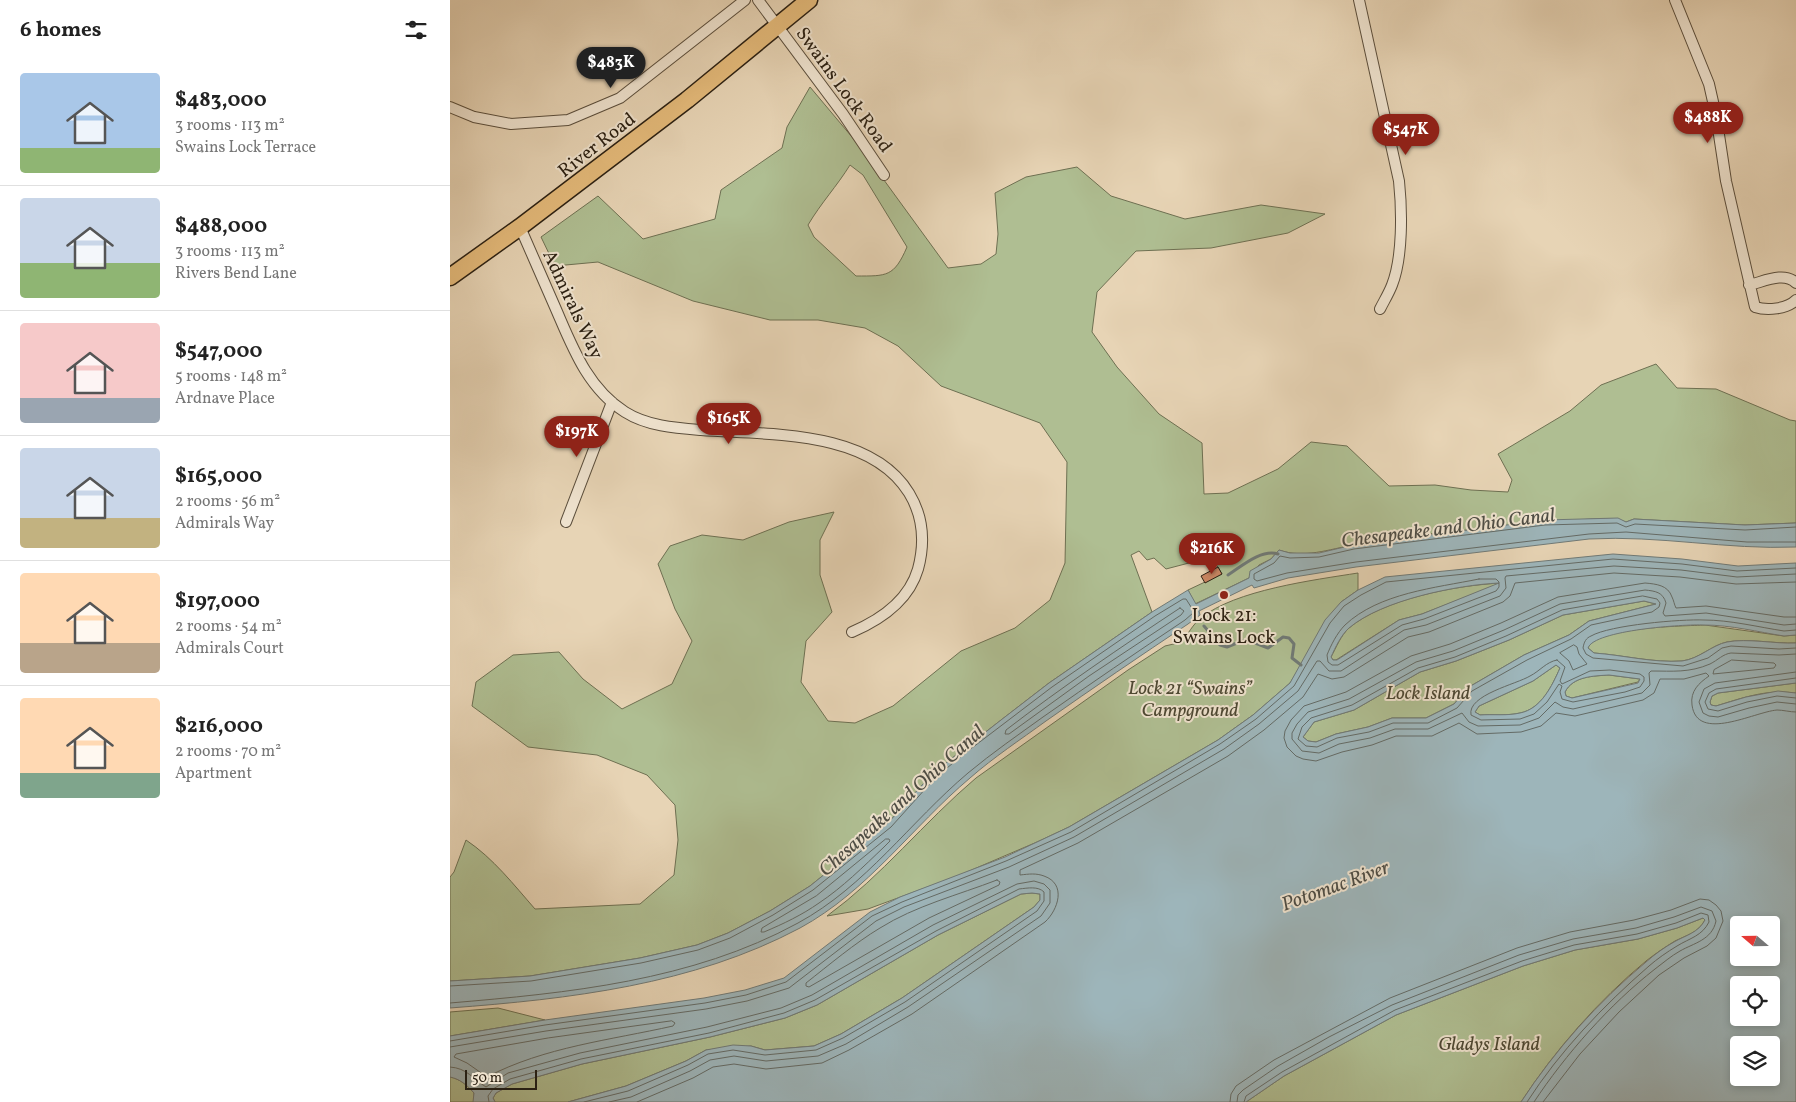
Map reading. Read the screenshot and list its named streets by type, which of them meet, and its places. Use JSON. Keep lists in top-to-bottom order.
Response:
{
  "streets": {
    "main road": ["River Road"],
    "street": ["Swains Lock Road", "Admirals Way"]
  },
  "crossings": [
    ["Swains Lock Road", "River Road"],
    ["River Road", "Admirals Way"]
  ],
  "water": ["Chesapeake and Ohio Canal", "Potomac River"],
  "parks": ["Lock 21 “Swains” Campground", "Lock Island", "Gladys Island"],
  "places": ["Lock 21: Swains Lock"],
  "scale_bar": "50 m",
  "north": "left",
  "page": {
    "heading": "6 homes",
    "price": [
      "$483K",
      "$488K",
      "$547K",
      "$165K",
      "$197K",
      "$216K"
    ],
    "list": [
      {
        "name": "$483,000",
        "note": "3 rooms · 113 m² · Swains Lock Terrace"
      },
      {
        "name": "$488,000",
        "note": "3 rooms · 113 m² · Rivers Bend Lane"
      },
      {
        "name": "$547,000",
        "note": "5 rooms · 148 m² · Ardnave Place"
      },
      {
        "name": "$165,000",
        "note": "2 rooms · 56 m² · Admirals Way"
      },
      {
        "name": "$197,000",
        "note": "2 rooms · 54 m² · Admirals Court"
      },
      {
        "name": "$216,000",
        "note": "2 rooms · 70 m² · Apartment"
      }
    ],
    "scale": "50 m"
  }
}
